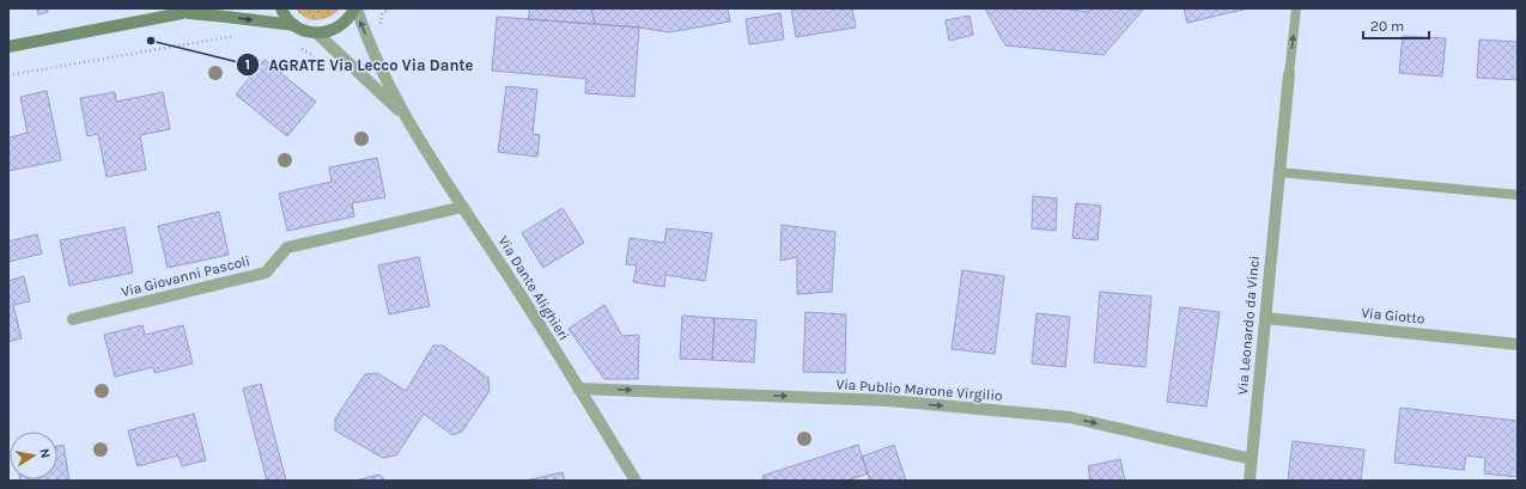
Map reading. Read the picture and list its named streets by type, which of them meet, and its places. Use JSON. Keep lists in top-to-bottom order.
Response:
{
  "streets": {
    "street": [
      "Via Giovanni Pascoli",
      "Via Dante Alighieri",
      "Via Giotto",
      "Via Leonardo da Vinci",
      "Via Publio Marone Virgilio"
    ]
  },
  "crossings": [
    ["Via Giovanni Pascoli", "Via Dante Alighieri"],
    ["Via Dante Alighieri", "Via Publio Marone Virgilio"],
    ["Via Giotto", "Via Leonardo da Vinci"],
    ["Via Leonardo da Vinci", "Via Publio Marone Virgilio"]
  ],
  "one_way": ["Via Publio Marone Virgilio"],
  "places": ["AGRATE Via Lecco Via Dante"],
  "scale_bar": "20 m",
  "north": "right"
}
